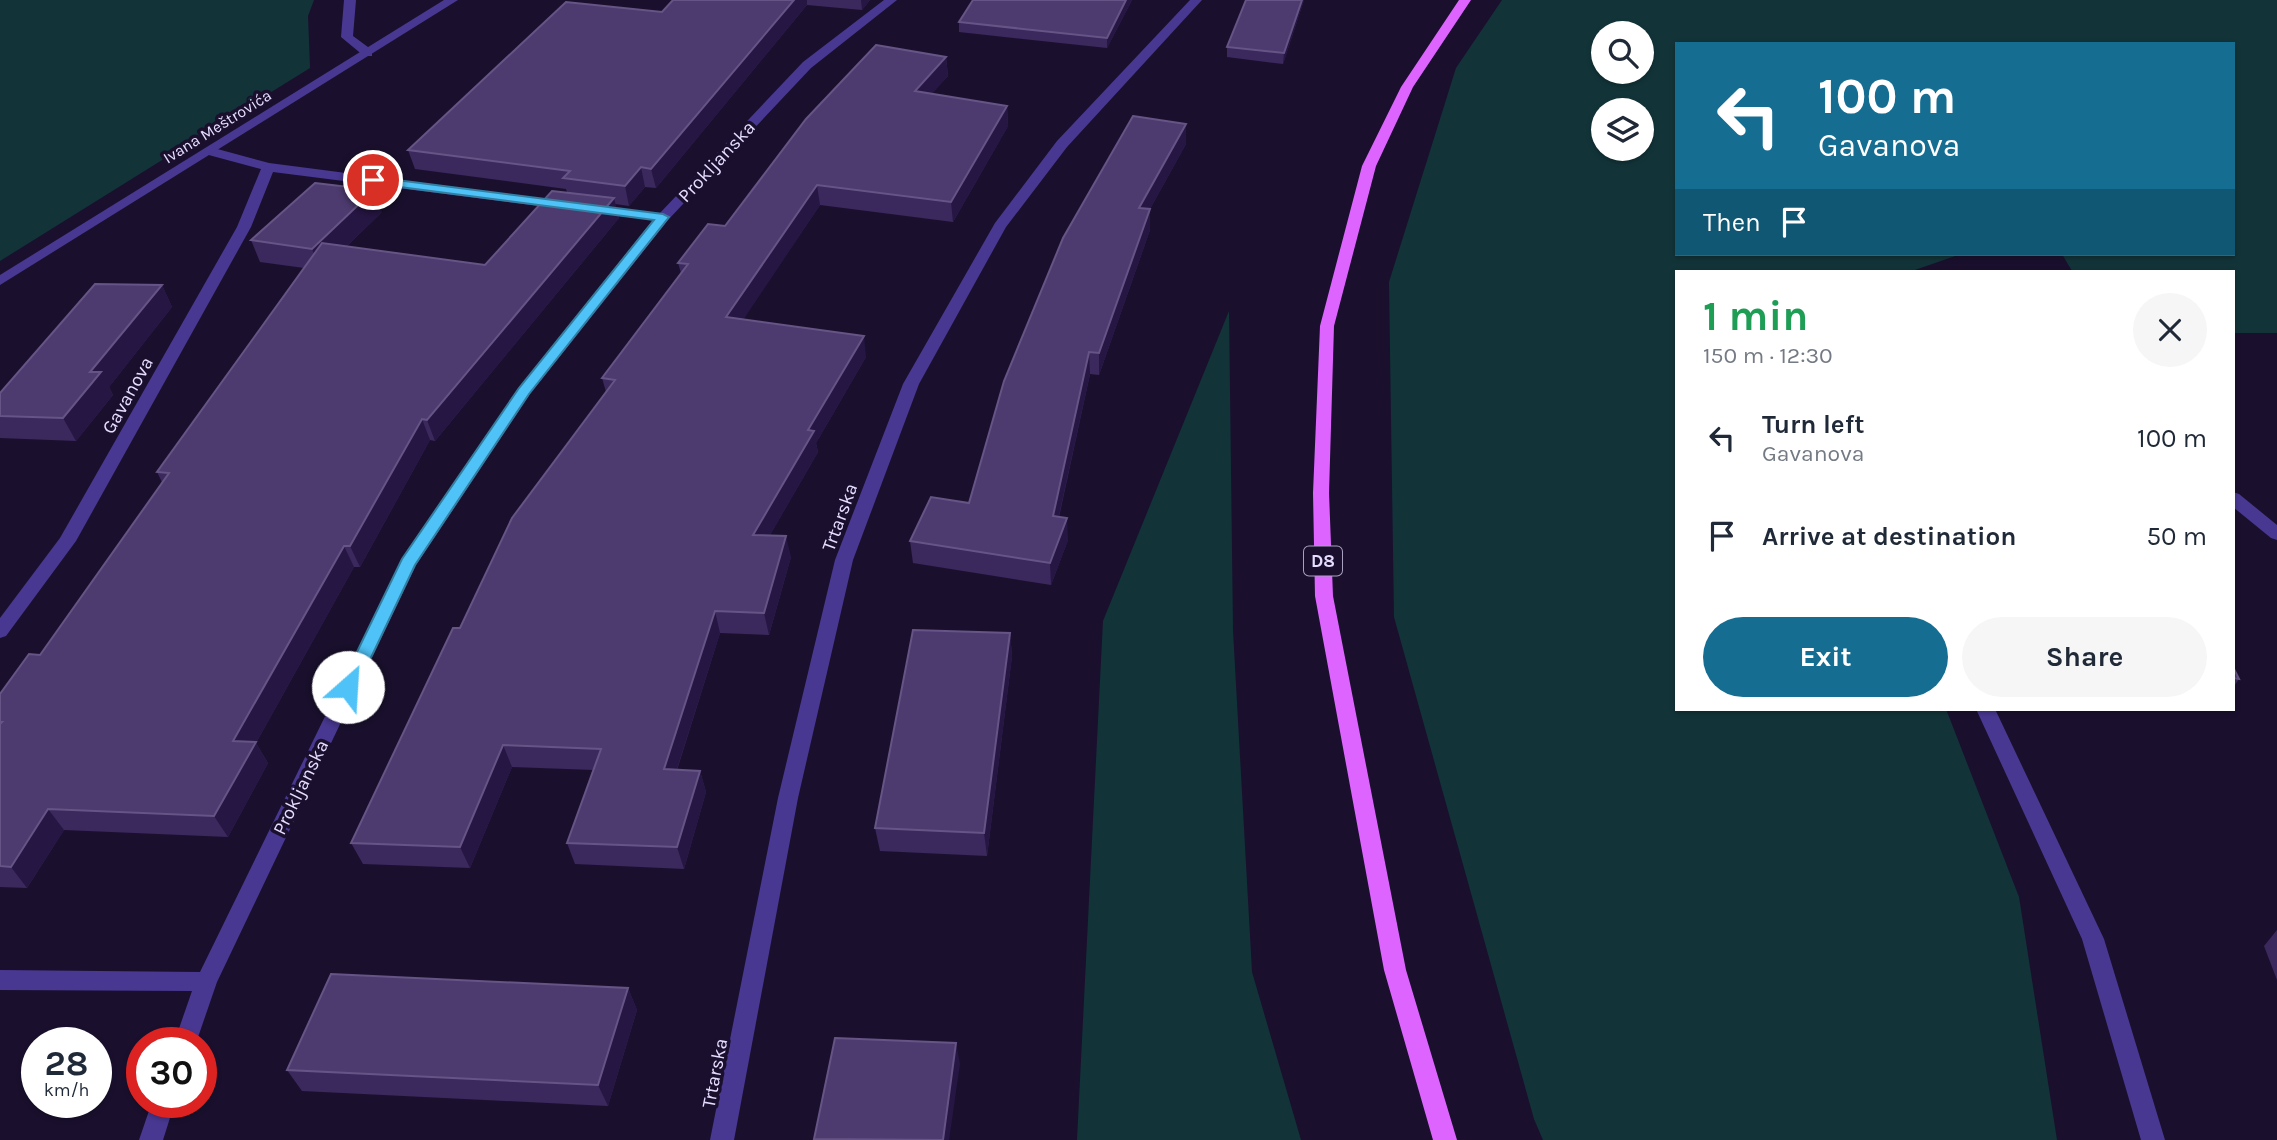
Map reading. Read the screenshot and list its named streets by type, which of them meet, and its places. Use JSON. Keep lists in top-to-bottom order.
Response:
{
  "streets": {
    "main road": ["D8"],
    "street": [
      "Ivana Meštrovića",
      "Prokljanska",
      "Gavanova",
      "Trtarska"
    ]
  },
  "page": {
    "turn": ["100 m", "Gavanova"],
    "then": "Then",
    "heading": ["1 min", "150 m · 12:30"],
    "list": [
      {
        "name": "Turn left",
        "note": "Gavanova",
        "value": "100 m"
      },
      {
        "name": "Arrive at destination",
        "value": "50 m"
      }
    ],
    "buttons": ["Exit", "Share"],
    "speed": "28 km/h",
    "limit": "30"
  }
}
